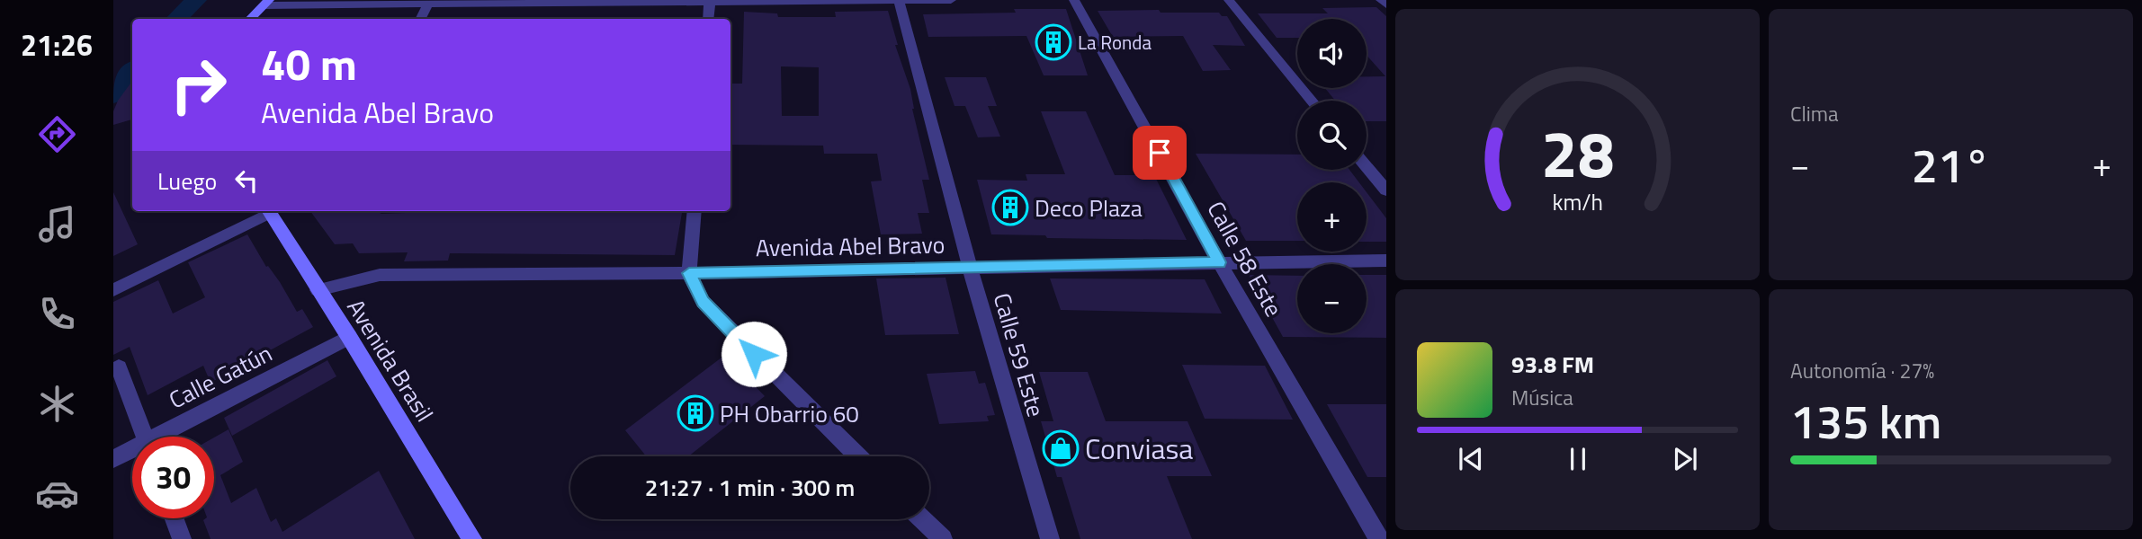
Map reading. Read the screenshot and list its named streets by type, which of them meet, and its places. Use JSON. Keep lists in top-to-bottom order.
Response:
{
  "streets": {
    "main road": ["Avenida Brasil"],
    "street": [
      "Avenida Abel Bravo",
      "Calle 58 Este",
      "Calle 59 Este",
      "Calle Gatún"
    ]
  },
  "crossings": [
    ["Avenida Abel Bravo", "Calle 58 Este"],
    ["Avenida Abel Bravo", "Calle 59 Este"],
    ["Avenida Abel Bravo", "Avenida Brasil"],
    ["Avenida Brasil", "Calle Gatún"]
  ],
  "places": {
    "building": ["La Ronda", "Deco Plaza", "PH Obarrio 60"],
    "shop": ["Conviasa"]
  },
  "page": {
    "tabs": "21:26",
    "tile": [
      "Clima",
      ["Autonomía · 27%", "135 km"]
    ],
    "map_buttons": ["+", "−"],
    "turn": ["40 m", "Avenida Abel Bravo"],
    "heat": ["−", "21°", "+"],
    "then": "Luego",
    "song": ["93.8 FM", "Música"],
    "limit": "30",
    "trip": "21:27 · 1 min · 300 m",
    "gauge": ["28", "km/h"]
  }
}
